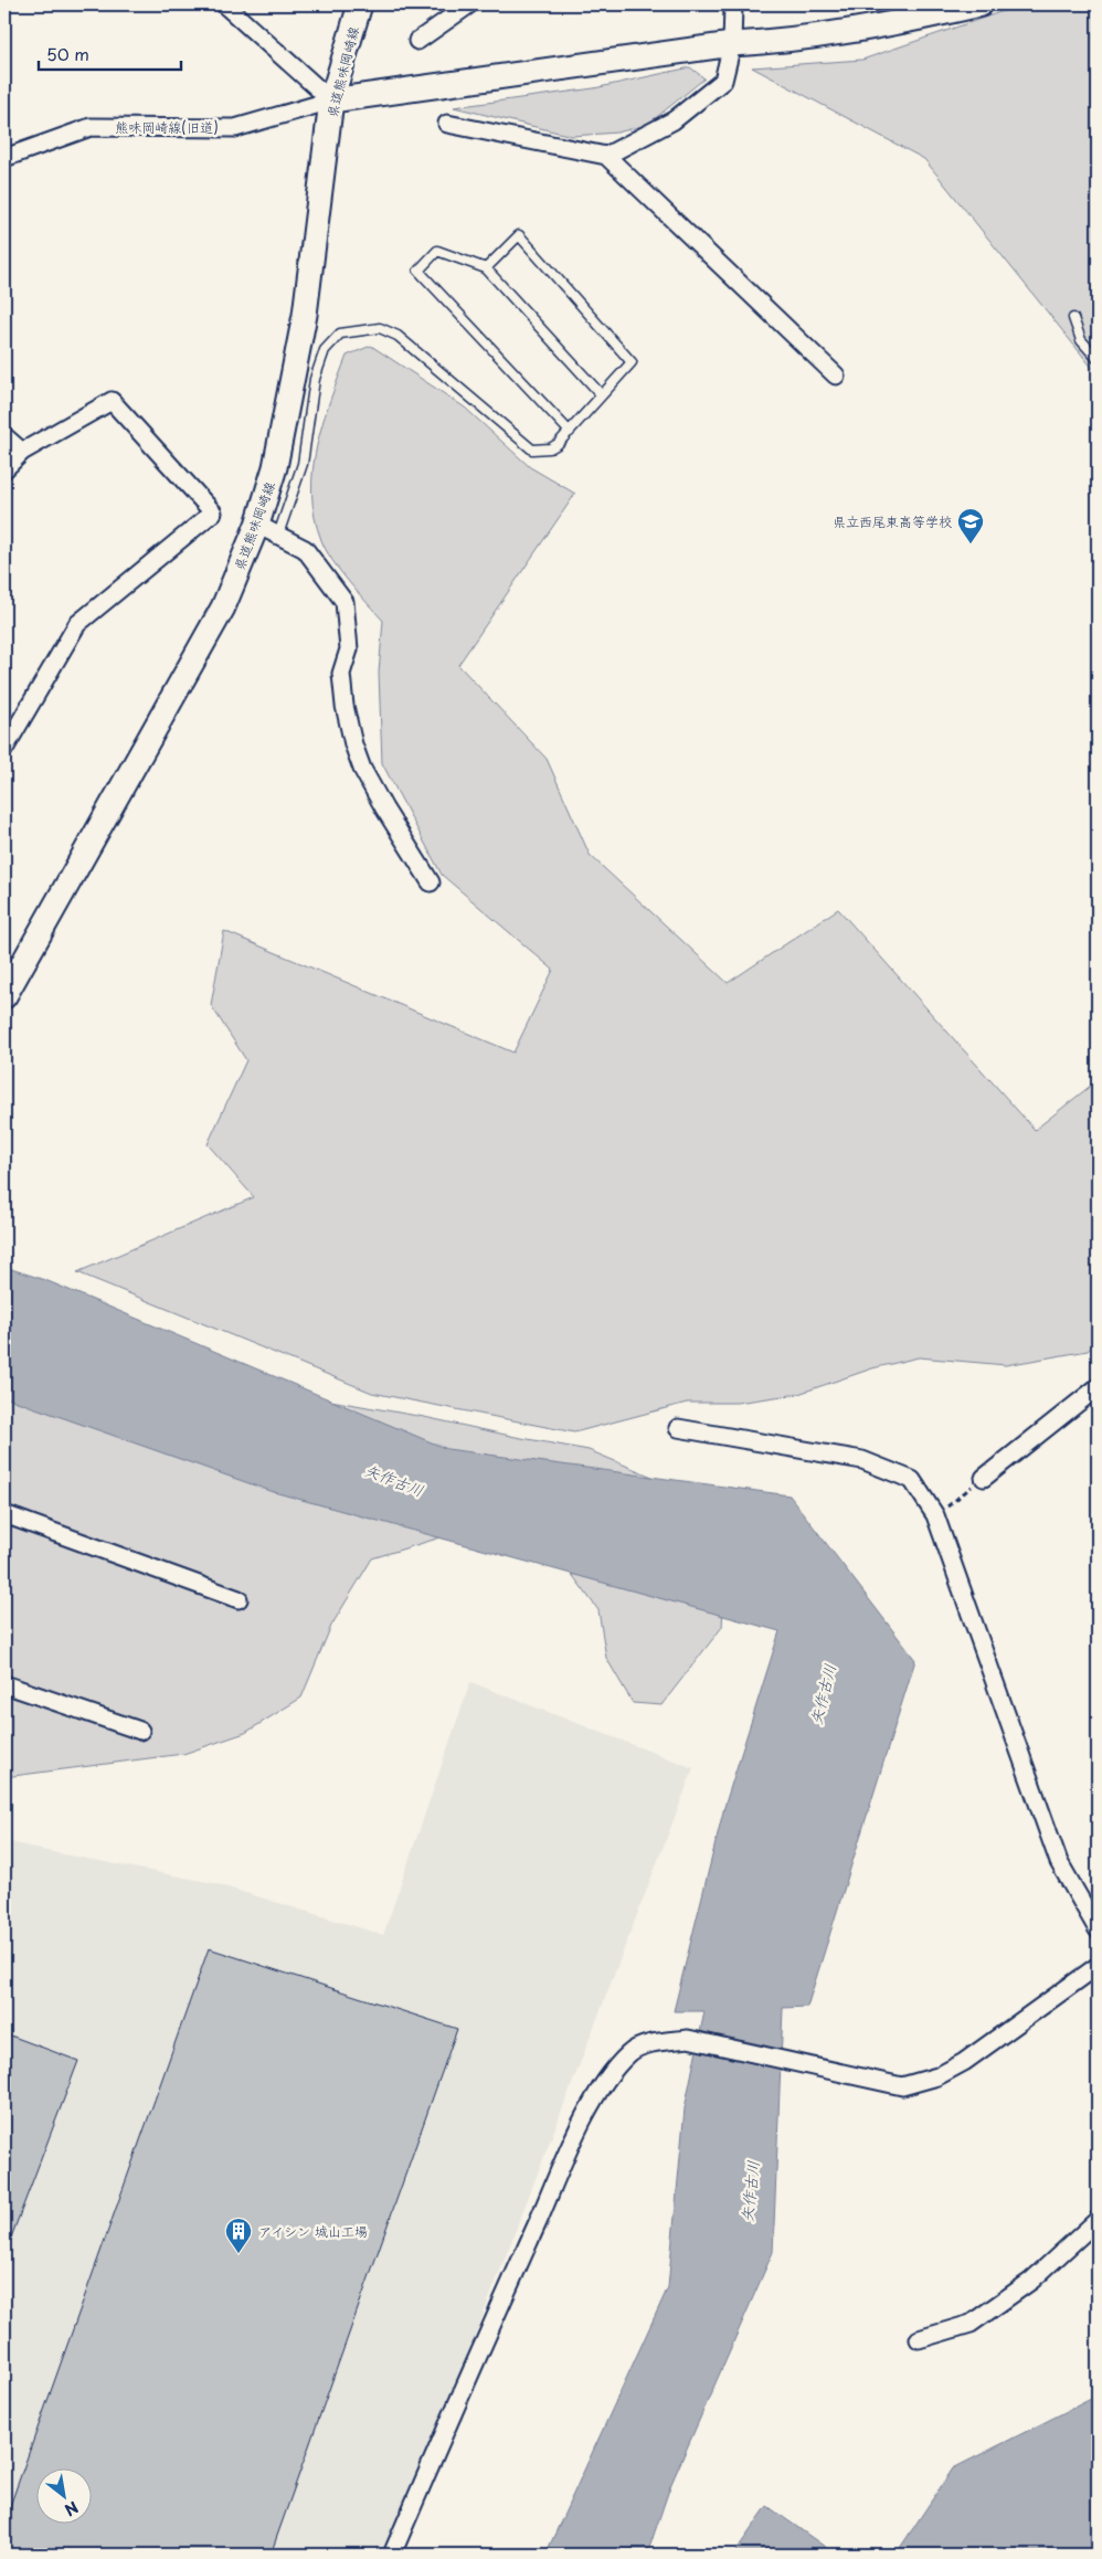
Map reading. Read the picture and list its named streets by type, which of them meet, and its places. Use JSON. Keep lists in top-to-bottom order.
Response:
{
  "streets": {
    "main road": ["県道熊味岡崎線"],
    "street": ["熊味岡崎線(旧道)"]
  },
  "crossings": [
    ["県道熊味岡崎線", "熊味岡崎線(旧道)"]
  ],
  "water": ["矢作古川"],
  "places": {
    "school or university": ["県立西尾東高等学校"],
    "building": ["アイシン 城山工場"]
  },
  "scale_bar": "50 m",
  "north": "bottom right"
}
